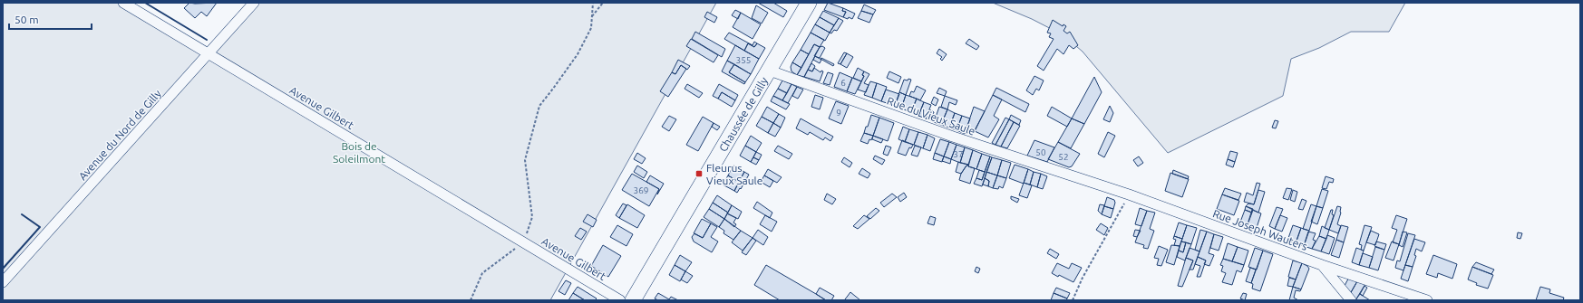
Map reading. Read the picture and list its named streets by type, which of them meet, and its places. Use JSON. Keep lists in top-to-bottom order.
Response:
{
  "streets": {
    "main road": ["Chaussée de Gilly"],
    "street": [
      "Avenue Gilbert",
      "Rue du Vieux Saule",
      "Avenue du Nord de Gilly",
      "Rue Joseph Wauters"
    ]
  },
  "crossings": [
    ["Avenue Gilbert", "Avenue du Nord de Gilly"],
    ["Chaussée de Gilly", "Rue du Vieux Saule"],
    ["Rue du Vieux Saule", "Rue Joseph Wauters"]
  ],
  "parks": ["Bois de Soleilmont"],
  "places": {
    "transit": ["Fleurus Vieux Saule"]
  },
  "house_numbers": [
    "355",
    "6",
    "9",
    "50",
    "37",
    "52",
    "369"
  ],
  "scale_bar": "50 m"
}
